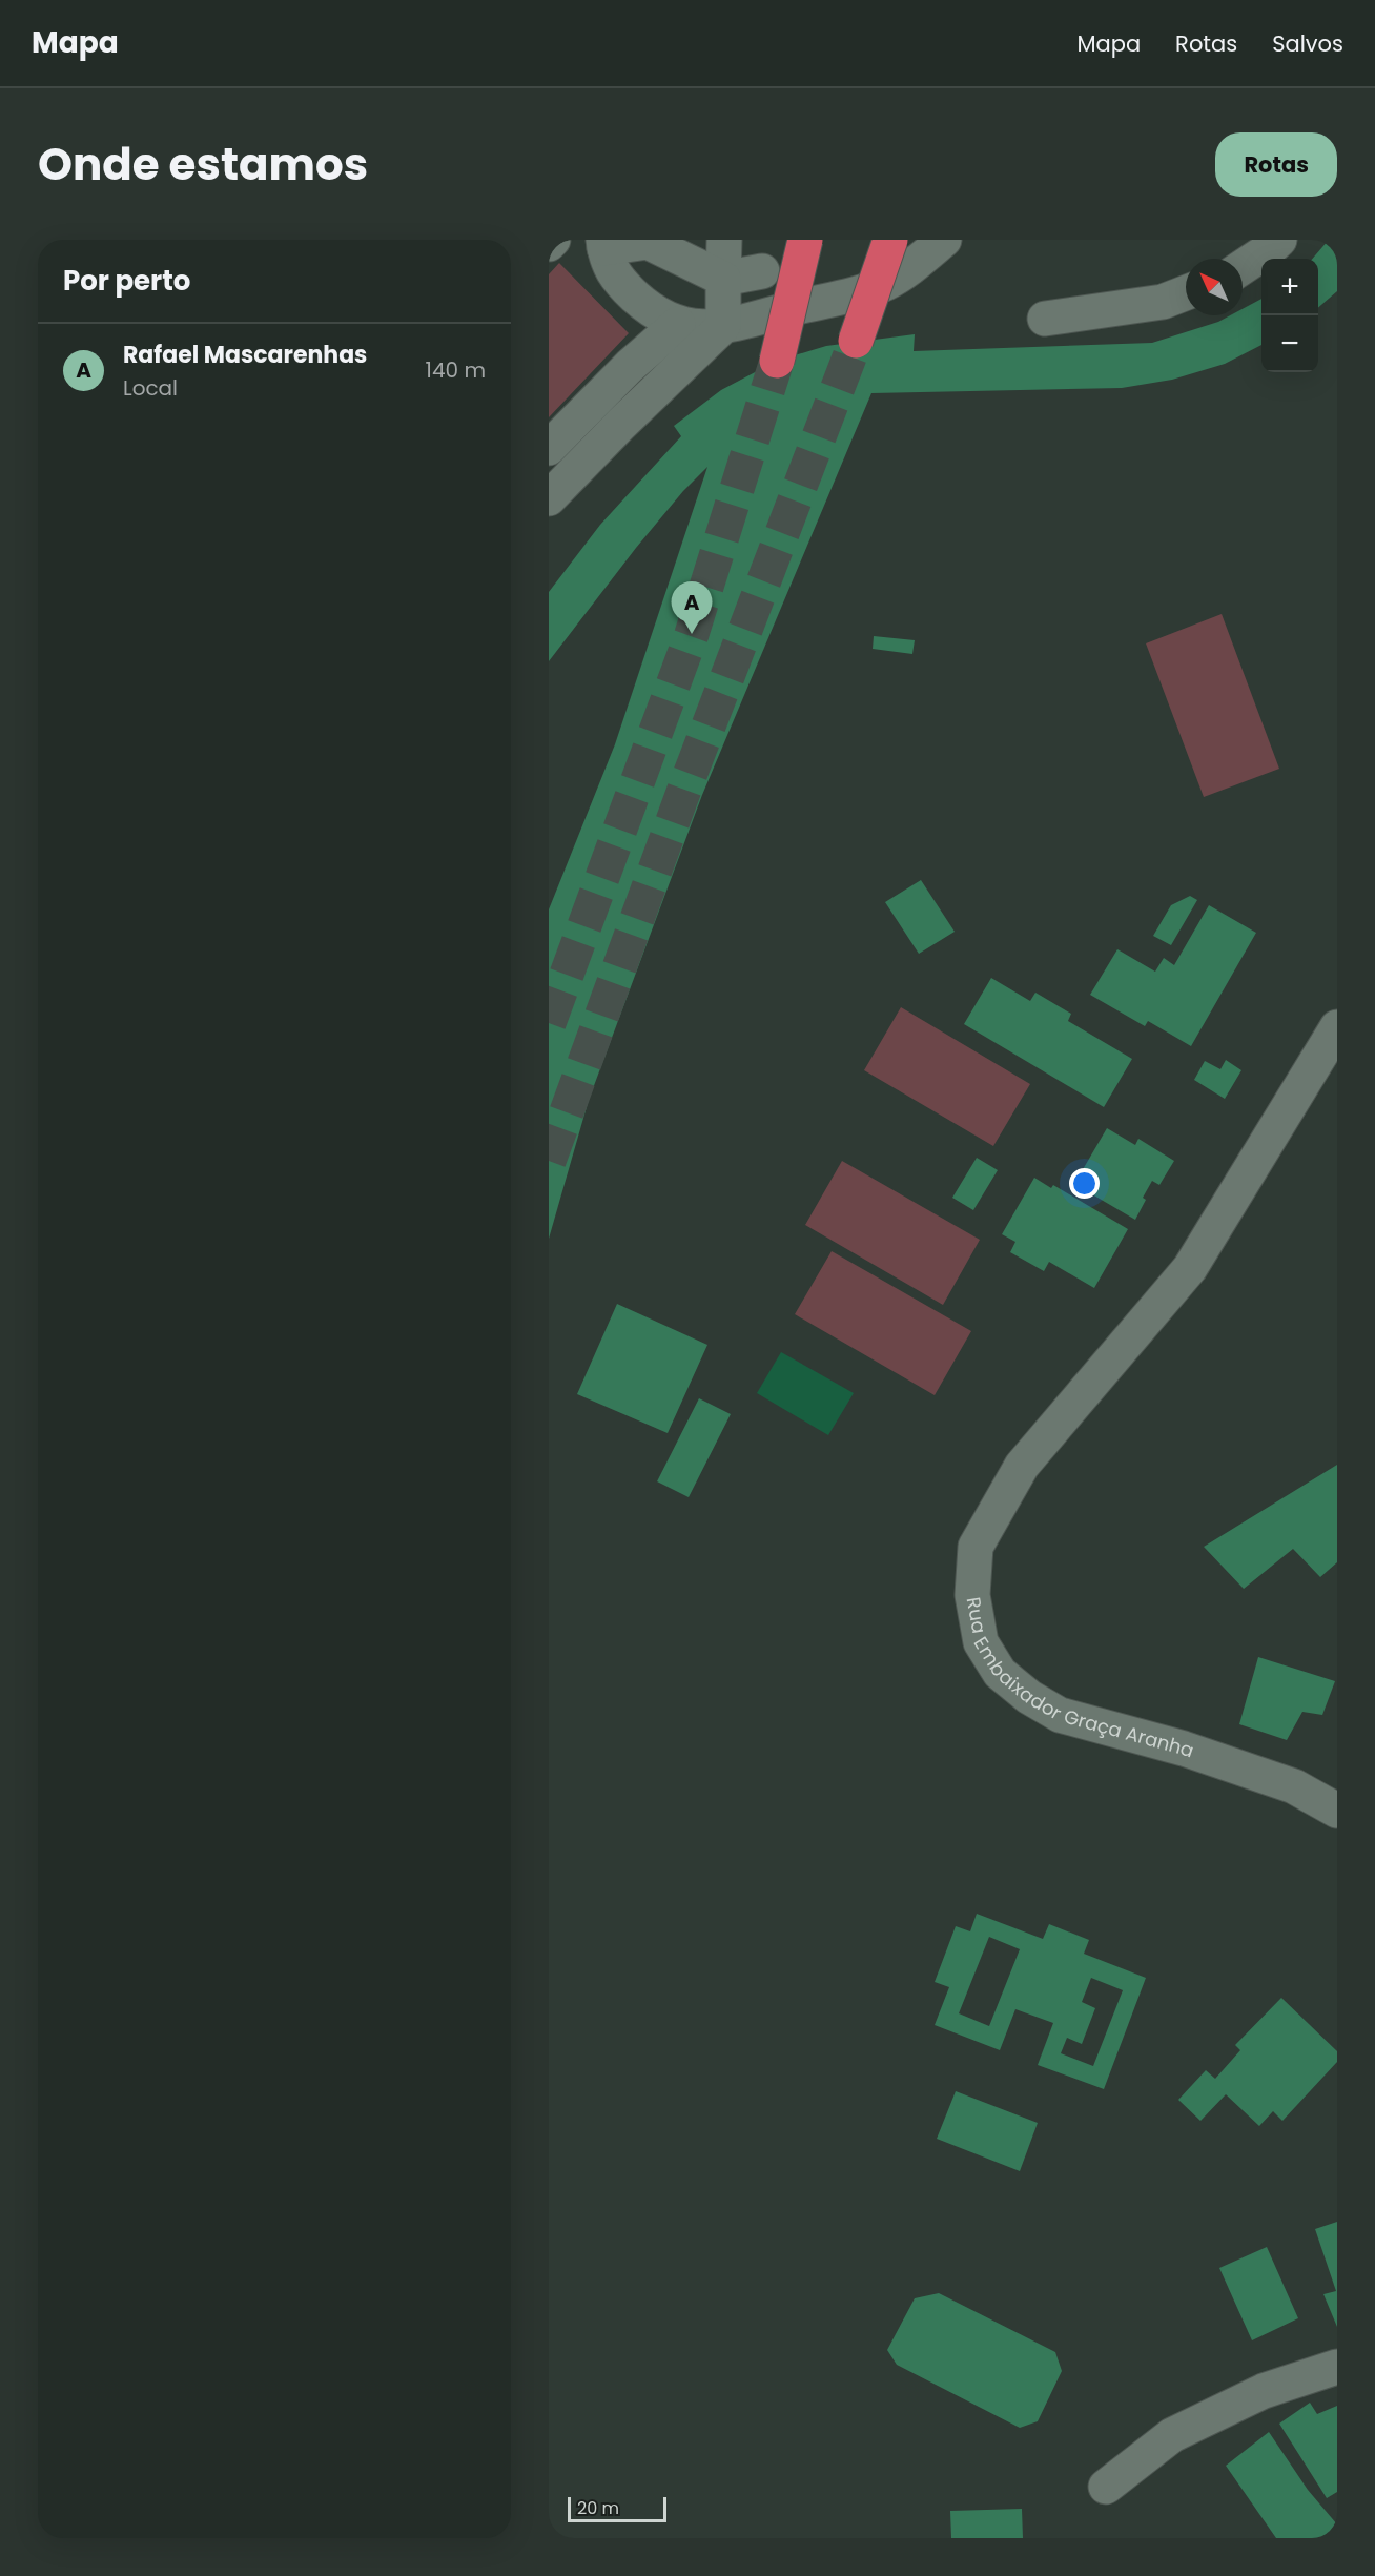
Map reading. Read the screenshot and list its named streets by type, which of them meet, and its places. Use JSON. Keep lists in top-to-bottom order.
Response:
{
  "streets": {
    "street": ["Rua Embaixador Graça Aranha"]
  },
  "scale_bar": "20 m",
  "north": "top left",
  "page": {
    "header": "Mapa",
    "nav": ["Mapa", "Rotas", "Salvos"],
    "title": "Onde estamos",
    "buttons": "Rotas",
    "heading": "Por perto",
    "map_buttons": ["+", "−"],
    "list": [
      {
        "mark": "A",
        "name": "Rafael Mascarenhas",
        "note": "Local",
        "value": "140 m"
      }
    ],
    "pins": "A",
    "scale": "20 m"
  }
}
